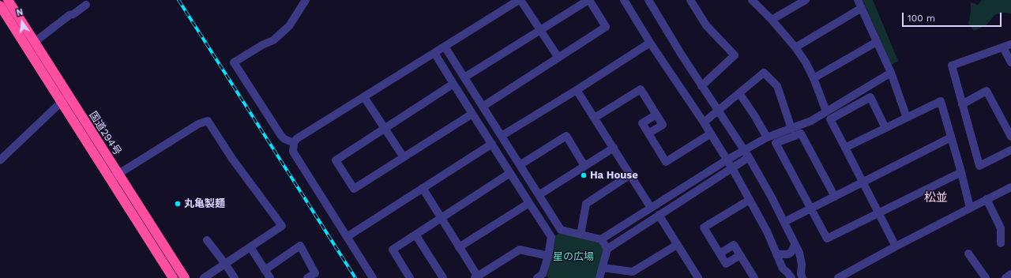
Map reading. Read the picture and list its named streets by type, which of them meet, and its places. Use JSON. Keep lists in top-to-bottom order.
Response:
{
  "streets": {
    "highway": ["国道294号"]
  },
  "districts": ["松並"],
  "parks": ["星の広場"],
  "places": ["Ha House", "丸亀製麺"],
  "scale_bar": "100 m",
  "north": "top"
}
